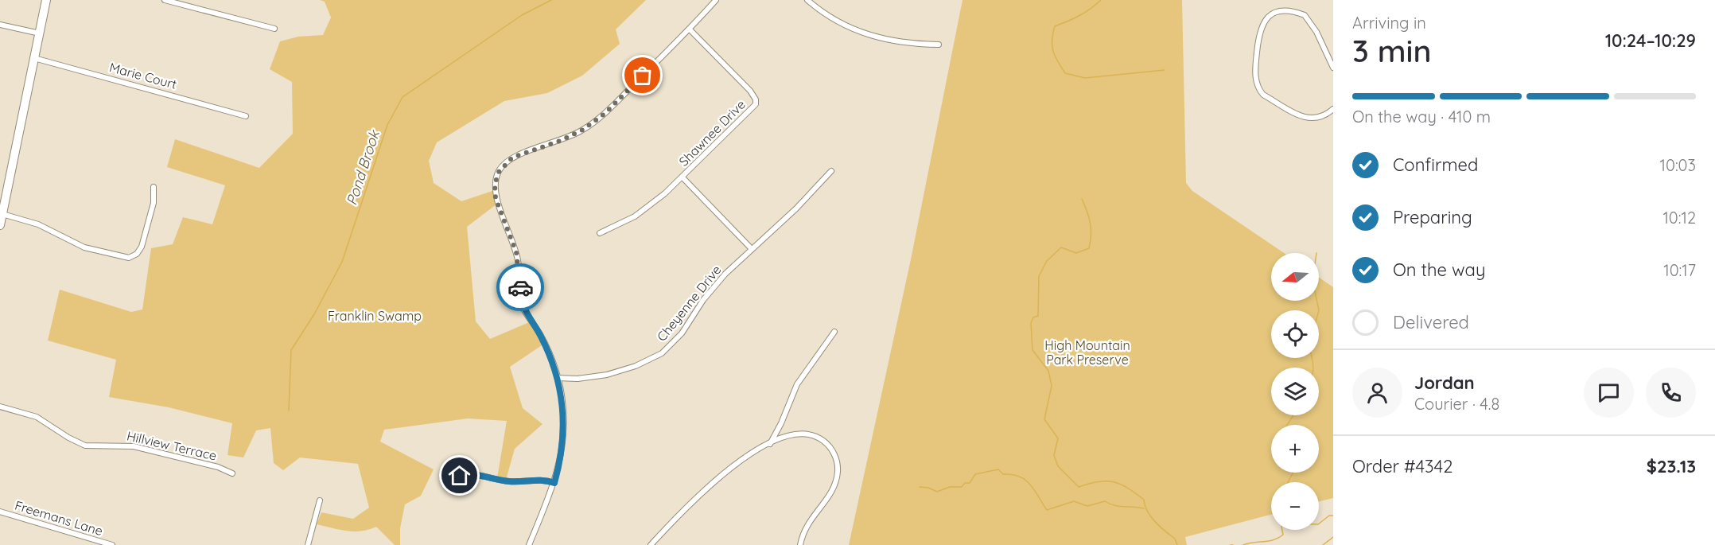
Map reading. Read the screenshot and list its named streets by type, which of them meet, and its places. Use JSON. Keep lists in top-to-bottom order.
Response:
{
  "streets": {
    "street": [
      "Marie Court",
      "Shawnee Drive",
      "Cheyenne Drive",
      "Hillview Terrace",
      "Freemans Lane"
    ]
  },
  "water": ["Pond Brook"],
  "parks": ["Franklin Swamp", "High Mountain Park Preserve"],
  "north": "left",
  "page": {
    "heading": ["3 min", "Arriving in", "10:24–10:29"],
    "panel": [
      "Jordan",
      "Courier · 4.8",
      "Order #4342",
      "$23.13"
    ],
    "bar": "On the way · 410 m",
    "list": [
      ["Confirmed", "10:03"],
      ["Preparing", "10:12"],
      ["On the way", "10:17"],
      "Delivered"
    ],
    "map_buttons": ["+", "−"]
  }
}
